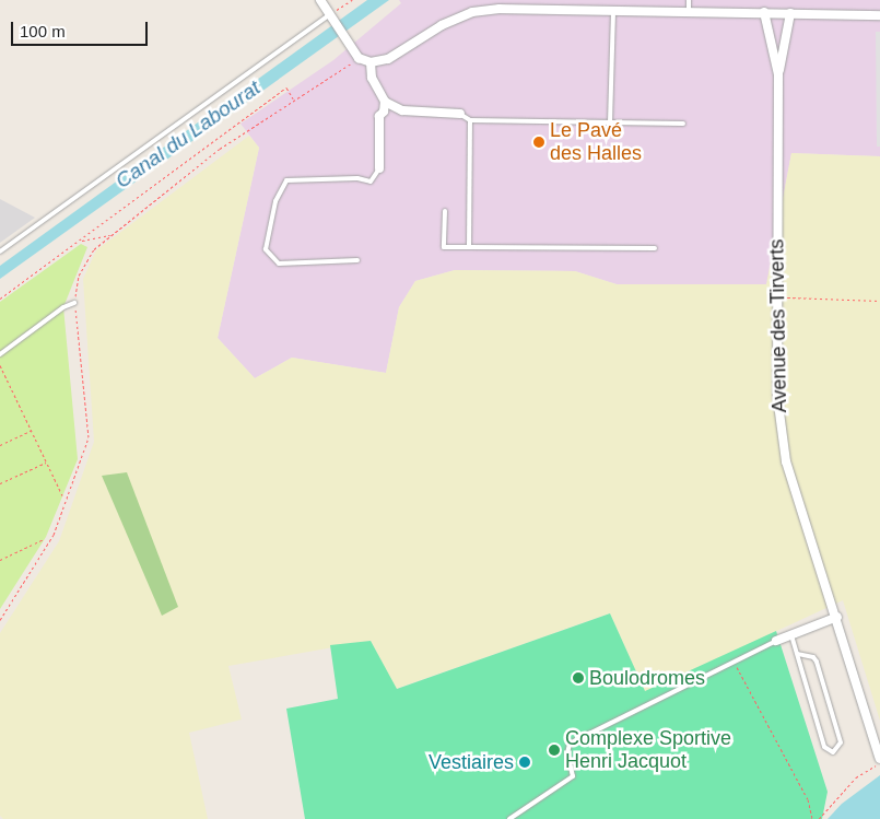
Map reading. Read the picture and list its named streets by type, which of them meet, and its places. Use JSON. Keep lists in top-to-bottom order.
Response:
{
  "streets": {
    "street": ["Avenue des Tirverts"]
  },
  "water": ["Canal du Labourat"],
  "places": [
    "Le Pavé des Halles",
    "Boulodromes",
    "Complexe Sportive Henri Jacquot",
    "Vestiaires"
  ],
  "scale_bar": "100 m"
}
